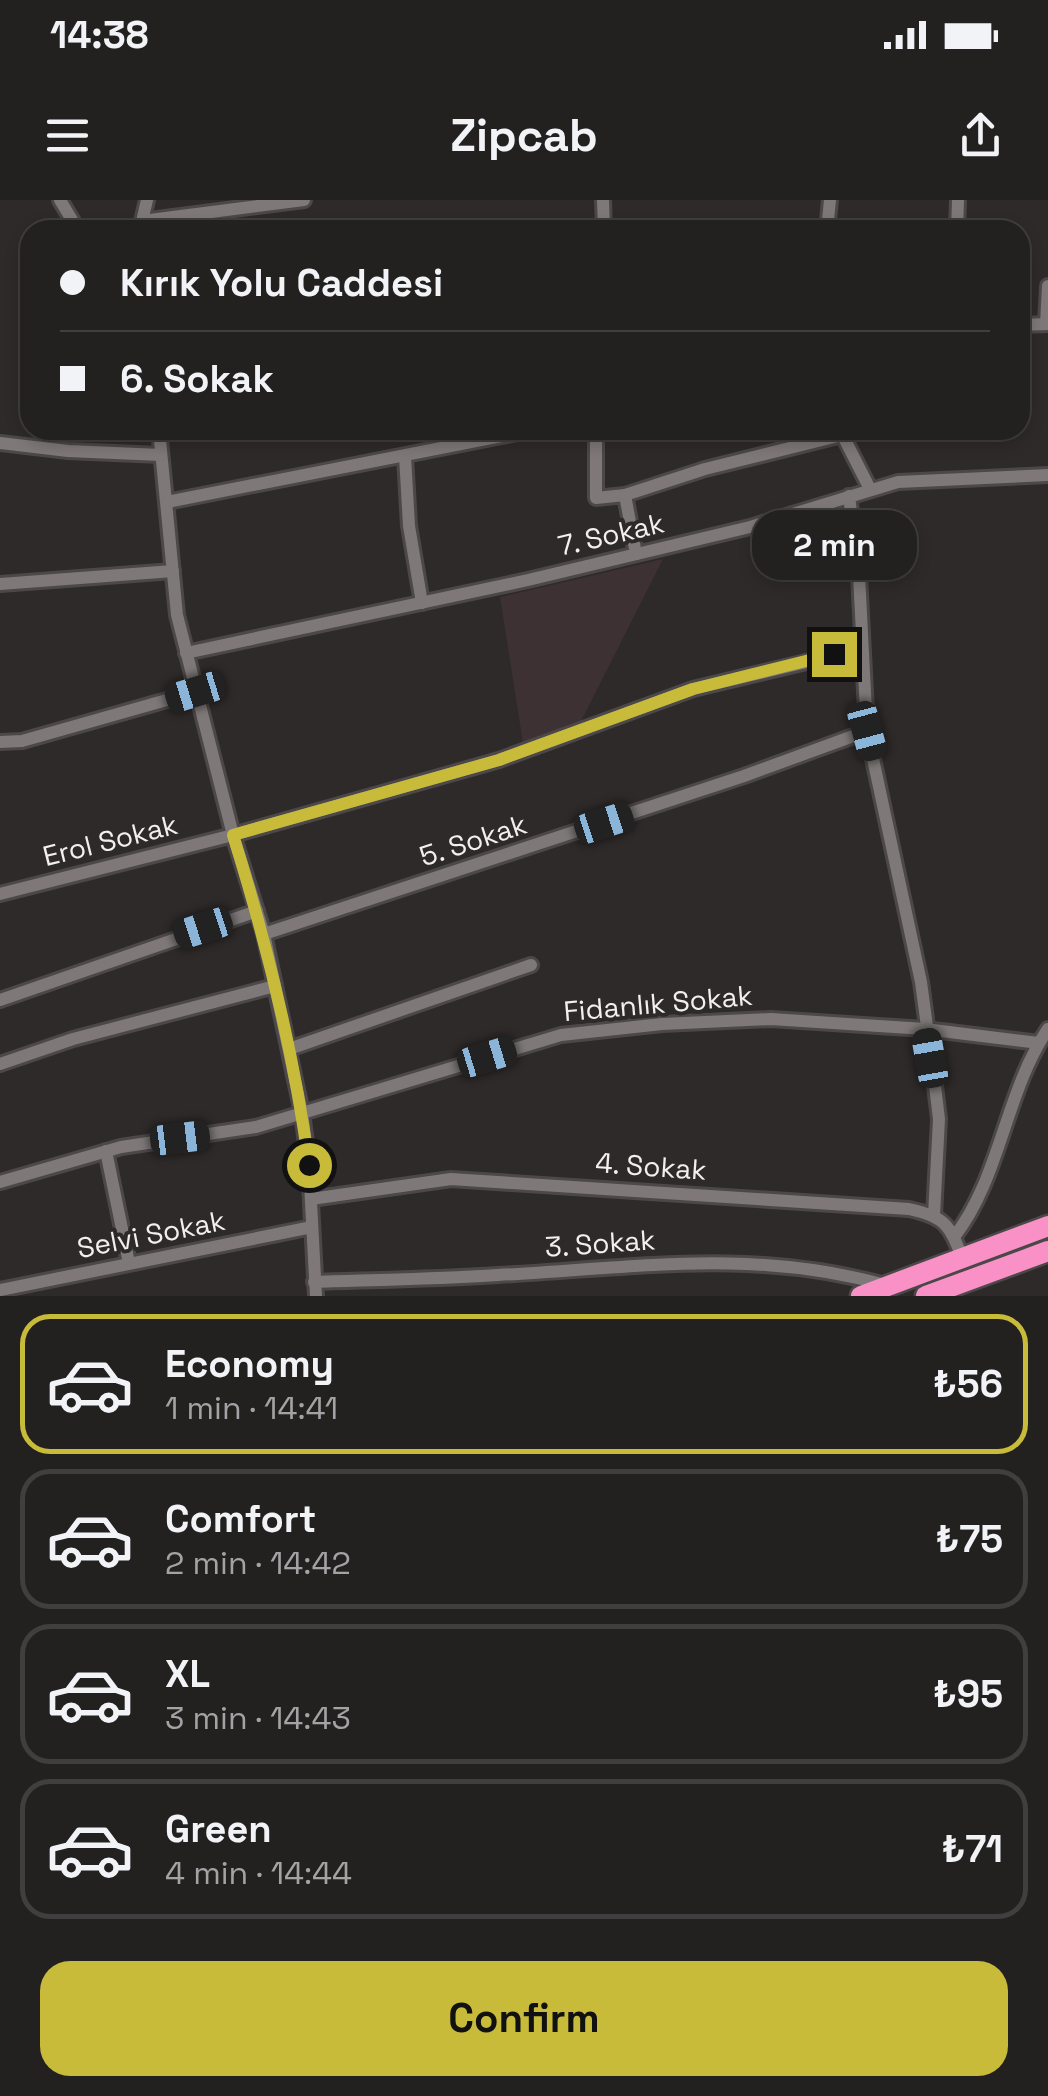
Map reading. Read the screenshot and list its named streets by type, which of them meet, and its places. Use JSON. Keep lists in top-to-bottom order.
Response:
{
  "streets": {
    "street": [
      "7. Sokak",
      "Erol Sokak",
      "5. Sokak",
      "Fidanlık Sokak",
      "4. Sokak",
      "Selvi Sokak",
      "3. Sokak"
    ]
  },
  "page": {
    "status": "14:38",
    "header": "Zipcab",
    "banner": ["Kırık Yolu Caddesi", "6. Sokak"],
    "bubble": "2 min",
    "list": [
      {
        "name": "Economy",
        "note": "1 min · 14:41",
        "value": "₺56"
      },
      {
        "name": "Comfort",
        "note": "2 min · 14:42",
        "value": "₺75"
      },
      {
        "name": "XL",
        "note": "3 min · 14:43",
        "value": "₺95"
      },
      {
        "name": "Green",
        "note": "4 min · 14:44",
        "value": "₺71"
      }
    ],
    "buttons": "Confirm"
  }
}
